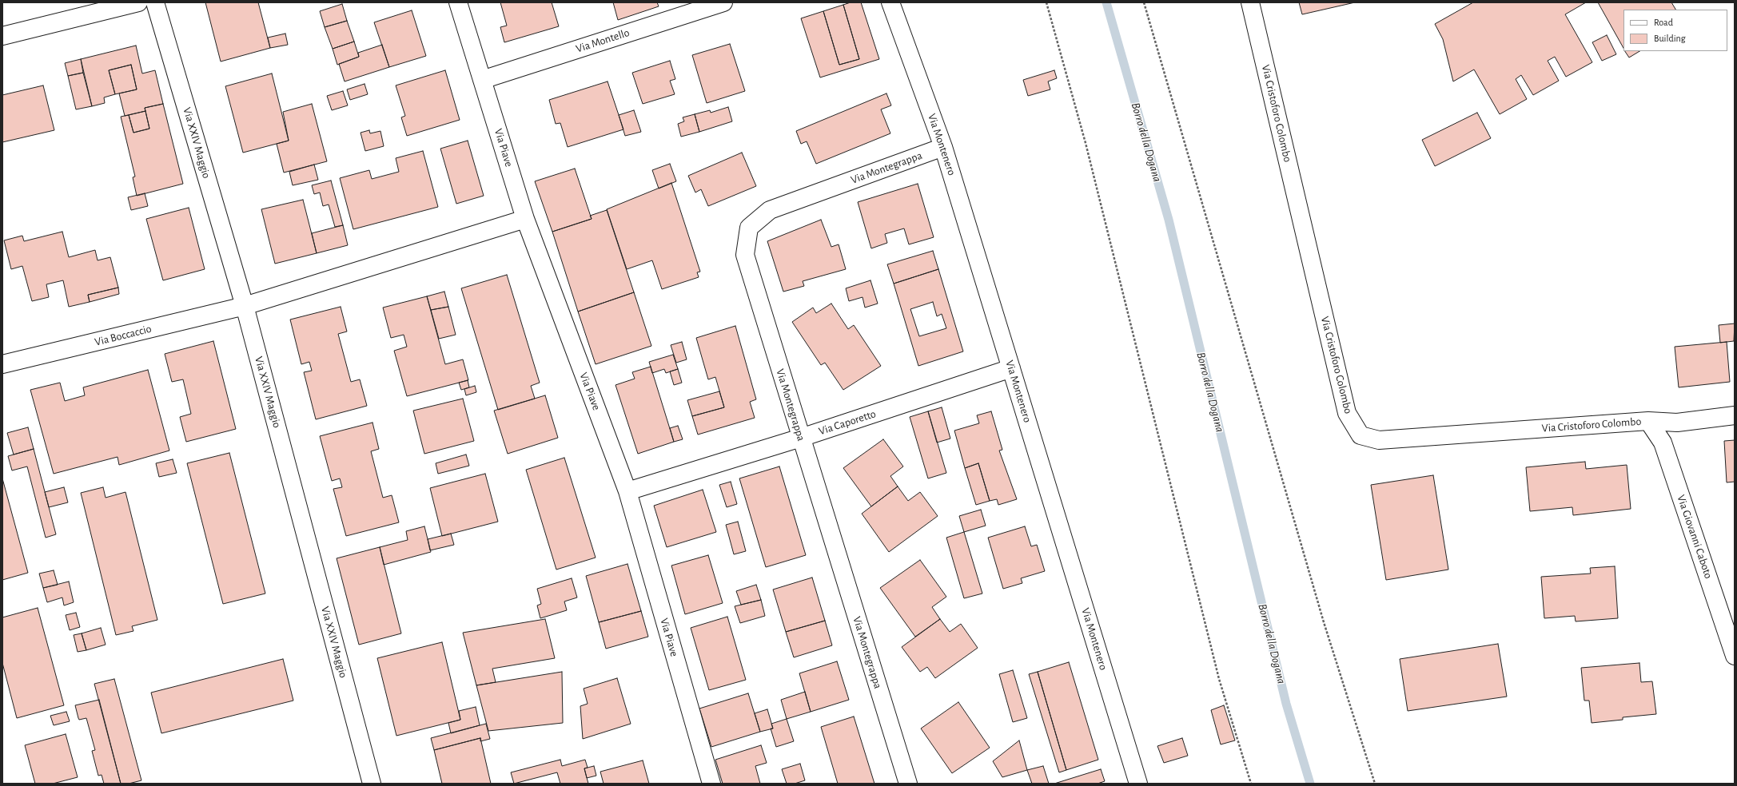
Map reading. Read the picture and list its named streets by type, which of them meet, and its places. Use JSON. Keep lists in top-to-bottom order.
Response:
{
  "streets": {
    "street": [
      "Via Montello",
      "Via Cristoforo Colombo",
      "Via XXIV Maggio",
      "Via Montenero",
      "Via Piave",
      "Via Montegrappa",
      "Via Boccaccio",
      "Via Caporetto",
      "Via Giovanni Caboto"
    ]
  },
  "crossings": [
    ["Via Montello", "Via Piave"],
    ["Via Cristoforo Colombo", "Via Giovanni Caboto"],
    ["Via XXIV Maggio", "Via Boccaccio"],
    ["Via Montenero", "Via Montegrappa"],
    ["Via Montenero", "Via Caporetto"],
    ["Via Piave", "Via Boccaccio"],
    ["Via Piave", "Via Caporetto"],
    ["Via Montegrappa", "Via Caporetto"]
  ],
  "water": ["Borro della Dogana"],
  "legend": ["Road", "Building"]
}
